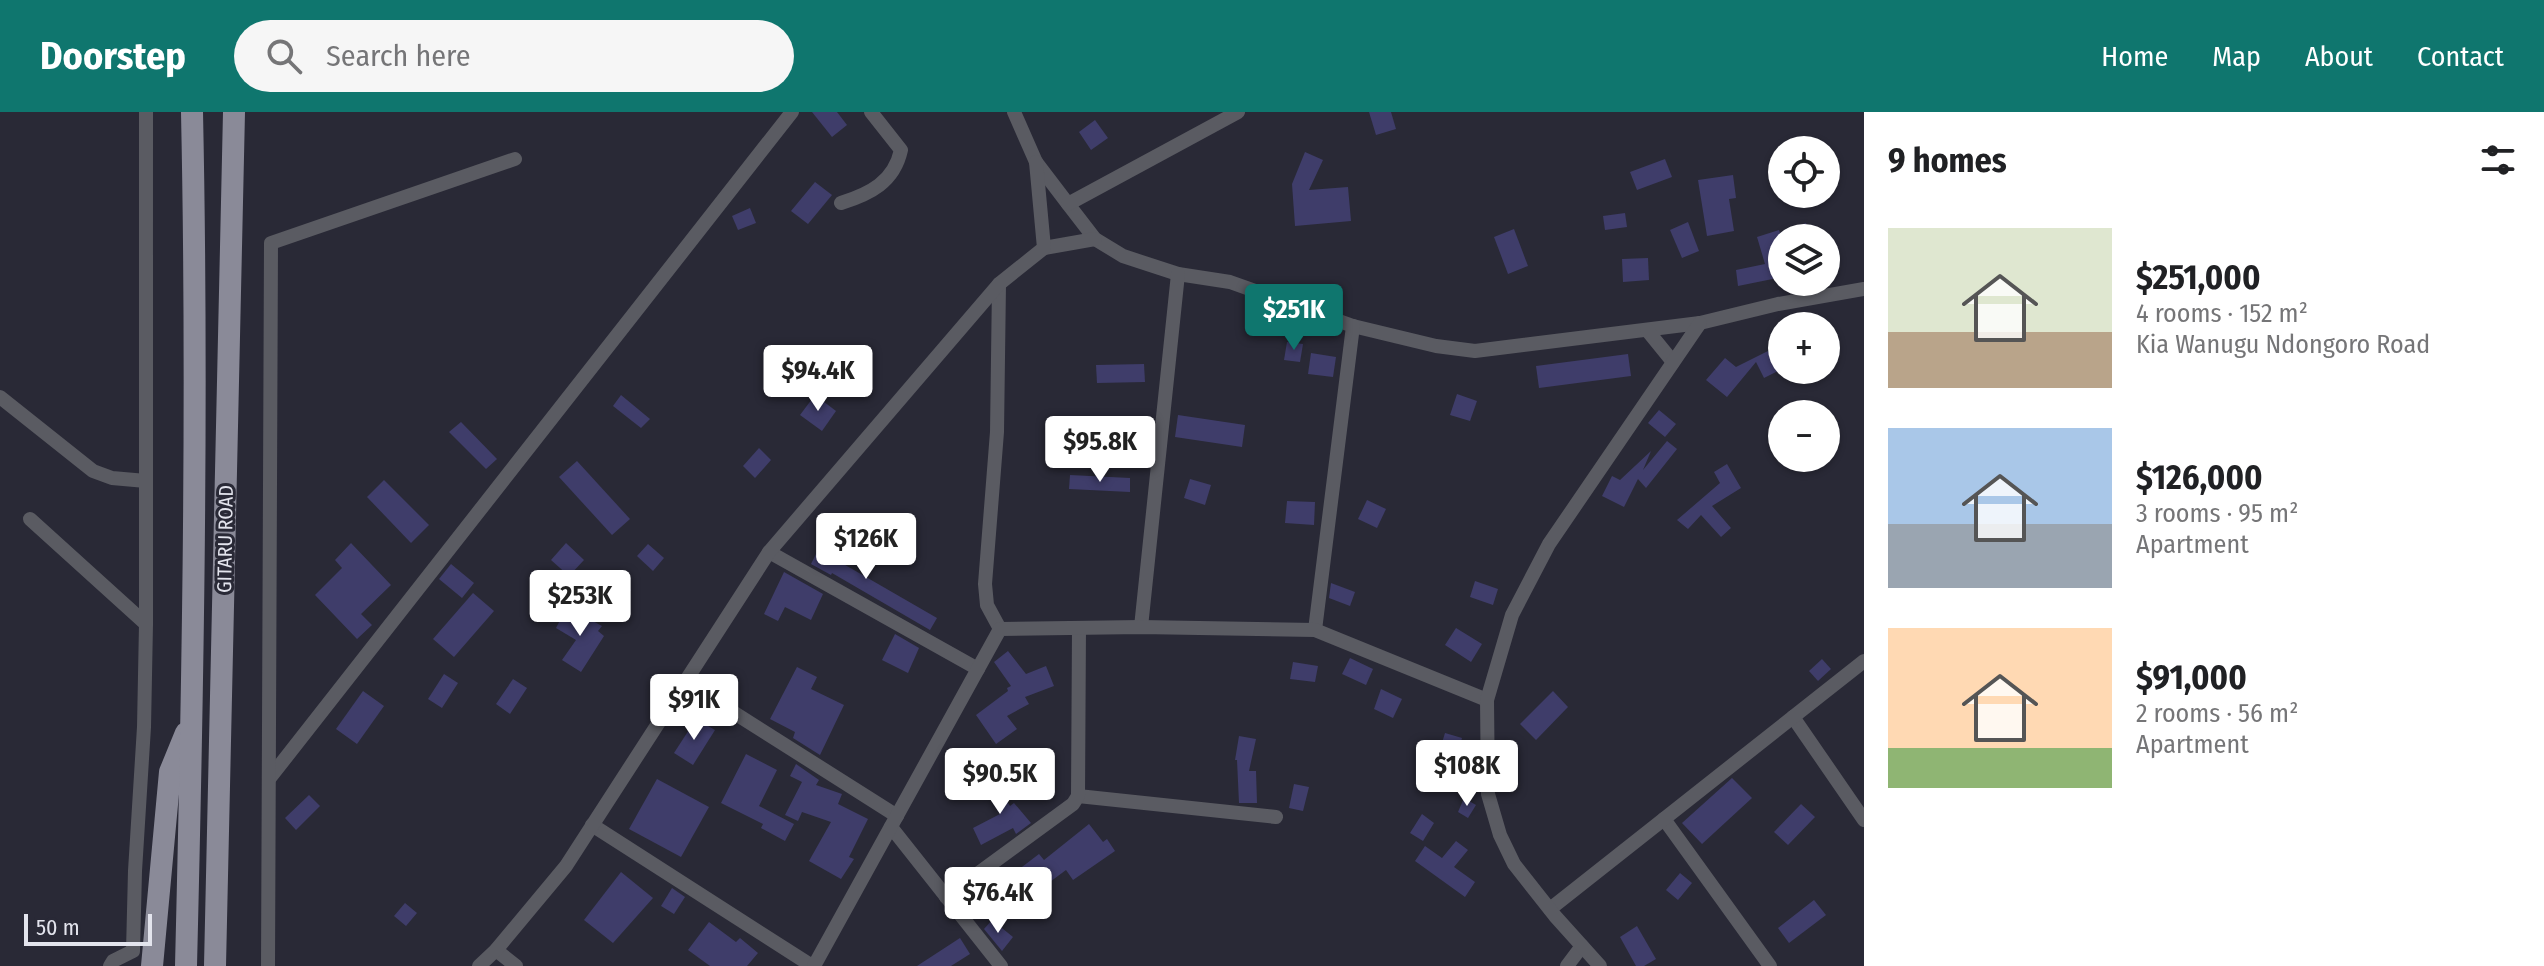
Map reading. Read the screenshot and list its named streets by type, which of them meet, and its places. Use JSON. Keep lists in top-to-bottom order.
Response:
{
  "streets": {
    "main road": ["GITARU ROAD"]
  },
  "scale_bar": "50 m",
  "page": {
    "header": "Doorstep",
    "search": "Search here",
    "nav": [
      "Home",
      "Map",
      "About",
      "Contact"
    ],
    "heading": "9 homes",
    "map_buttons": ["+", "−"],
    "list": [
      {
        "name": "$251,000",
        "note": "4 rooms · 152 m² · Kia Wanugu Ndongoro Road"
      },
      {
        "name": "$126,000",
        "note": "3 rooms · 95 m² · Apartment"
      },
      {
        "name": "$91,000",
        "note": "2 rooms · 56 m² · Apartment"
      }
    ],
    "price": [
      "$251K",
      "$94.4K",
      "$95.8K",
      "$126K",
      "$253K",
      "$91K",
      "$108K",
      "$90.5K",
      "$76.4K"
    ],
    "scale": "50 m"
  }
}
